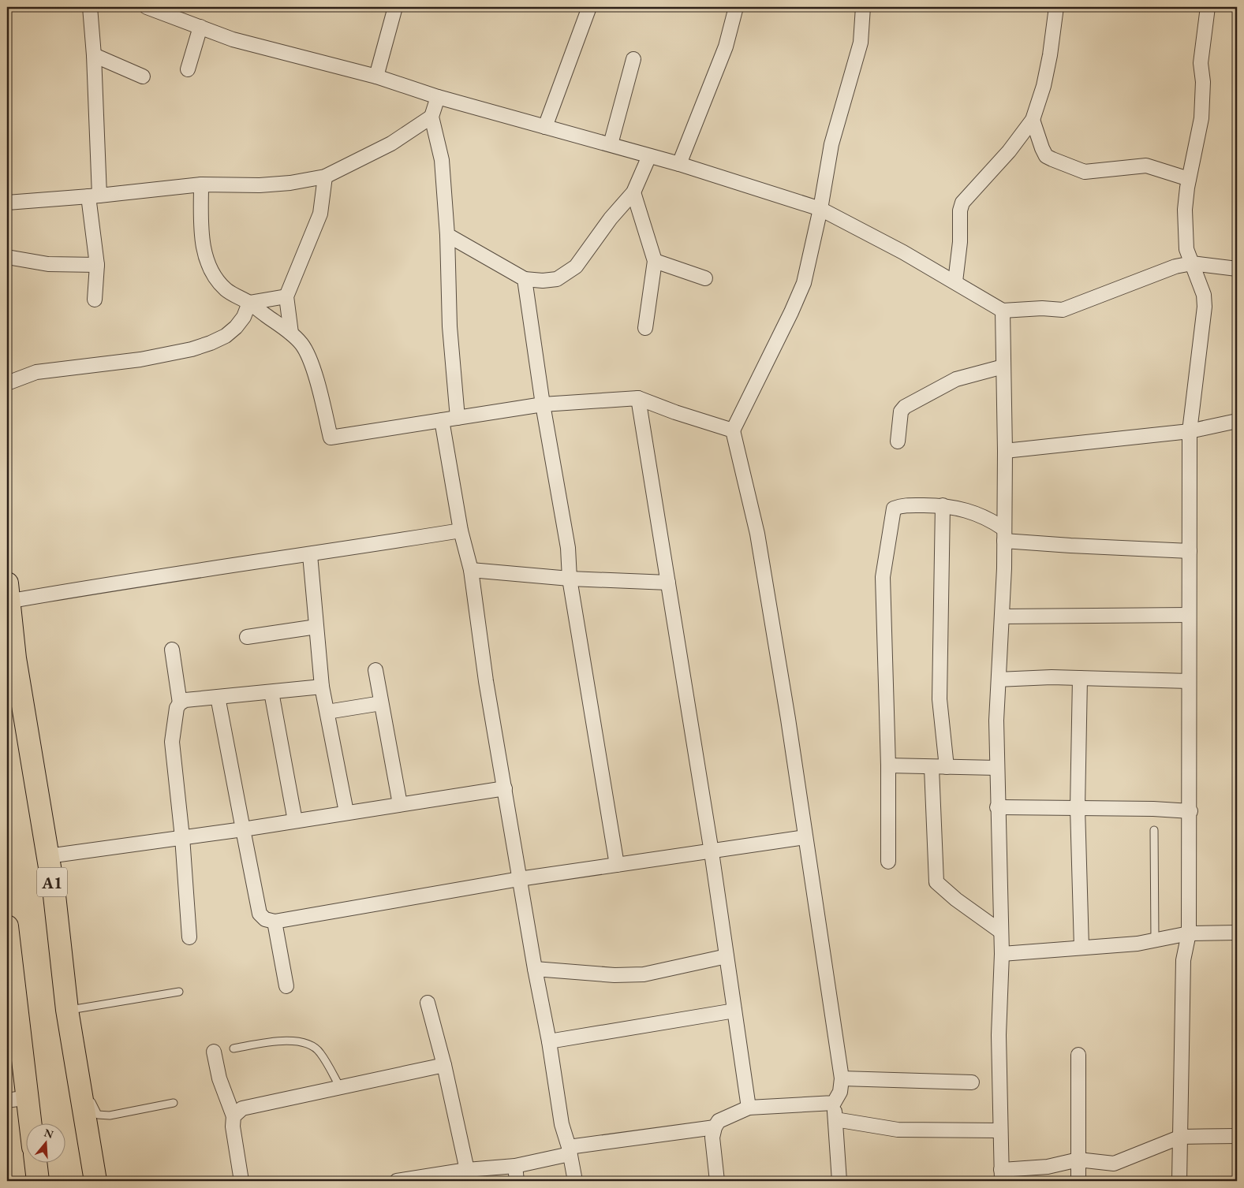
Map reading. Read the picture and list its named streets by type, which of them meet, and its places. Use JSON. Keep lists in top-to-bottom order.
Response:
{
  "streets": {
    "main road": ["A1"]
  },
  "north": "top"
}
